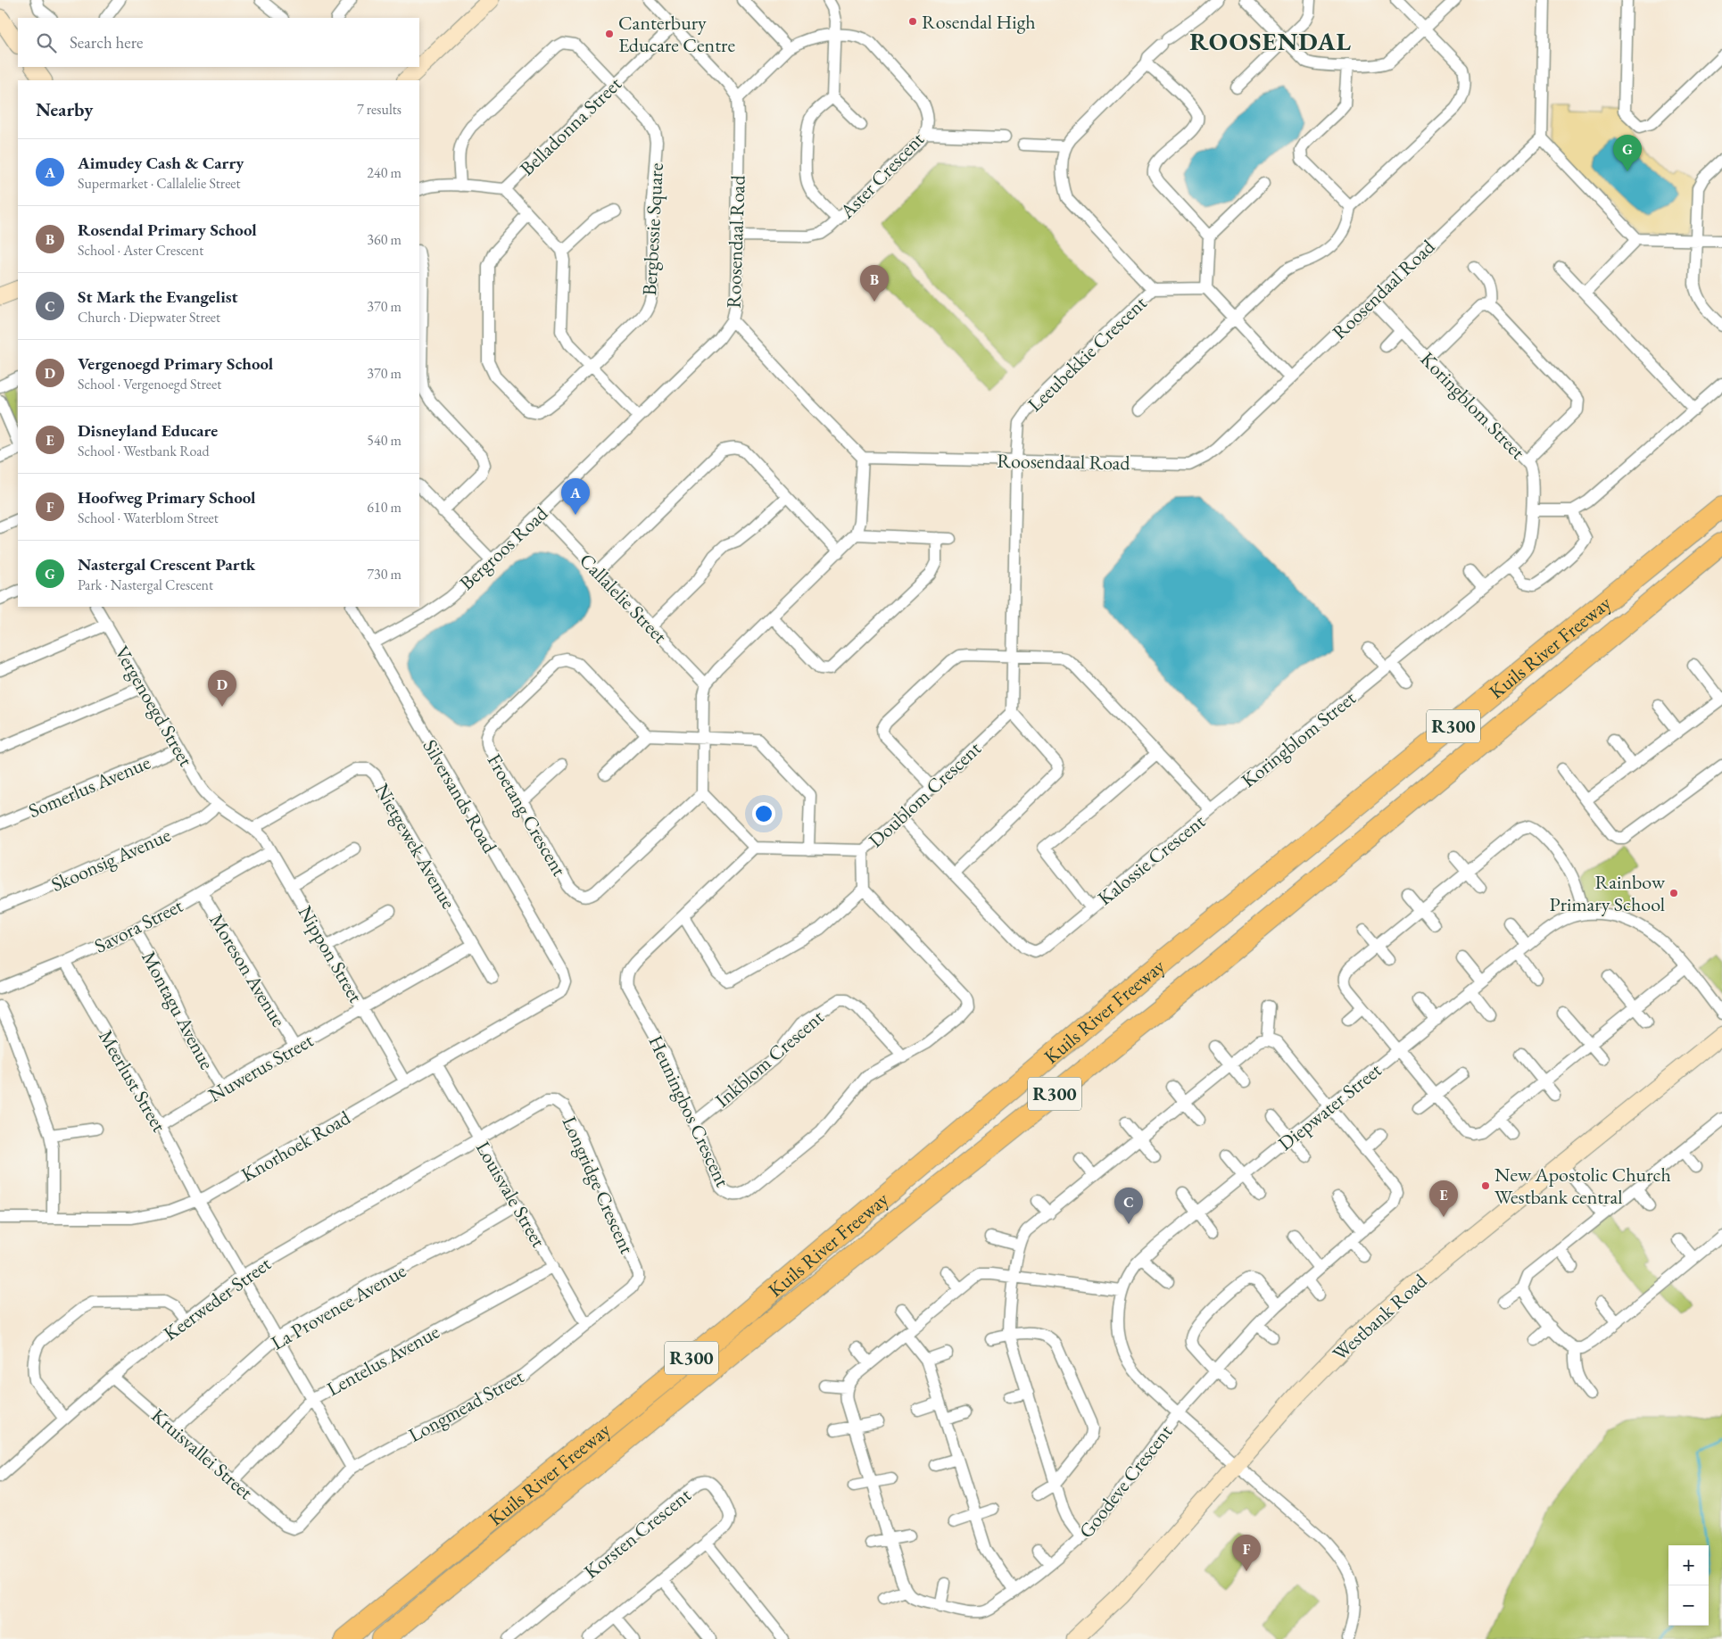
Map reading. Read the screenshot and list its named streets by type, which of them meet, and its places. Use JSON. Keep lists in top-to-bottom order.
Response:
{
  "streets": {
    "highway": ["Kuils River Freeway", "R300"],
    "street": [
      "Belladonna Street",
      "Aster Crescent",
      "Bergbessie Square",
      "Roosendaal Road",
      "Leeubekkie Crescent",
      "Koringblom Street",
      "Bergroos Road",
      "Callalelie Street",
      "Vergenoegd Street",
      "Somerlus Avenue",
      "Doublom Crescent",
      "Silversands Road",
      "Froetang Crescent",
      "Nietgewek Avenue",
      "Skoonsig Avenue",
      "Kalossie Crescent",
      "Savora Street",
      "Nippon Street",
      "Moreson Avenue",
      "Montagu Avenue",
      "Inkblom Crescent",
      "Nuwerus Street",
      "Meerlust Street",
      "Diepwater Street",
      "Heuningbos Crescent",
      "Knorhoek Road",
      "Longridge Crescent",
      "Louisvale Street",
      "Keerweder Street",
      "La Provence Avenue",
      "Westbank Road",
      "Lentelus Avenue",
      "Longmead Street",
      "Kruisvallei Street",
      "Goodeve Crescent",
      "Korsten Crescent"
    ]
  },
  "crossings": [
    ["Belladonna Street", "Bergbessie Square"],
    ["Aster Crescent", "Roosendaal Road"],
    ["Roosendaal Road", "Leeubekkie Crescent"],
    ["Roosendaal Road", "Koringblom Street"],
    ["Roosendaal Road", "Bergroos Road"],
    ["Koringblom Street", "Kalossie Crescent"],
    ["Bergroos Road", "Callalelie Street"],
    ["Bergroos Road", "Silversands Road"],
    ["Vergenoegd Street", "Somerlus Avenue"],
    ["Vergenoegd Street", "Nietgewek Avenue"],
    ["Vergenoegd Street", "Skoonsig Avenue"],
    ["Vergenoegd Street", "Nippon Street"],
    ["Doublom Crescent", "Kalossie Crescent"],
    ["Doublom Crescent", "Heuningbos Crescent"],
    ["Silversands Road", "Knorhoek Road"],
    ["Nietgewek Avenue", "Nippon Street"],
    ["Savora Street", "Nippon Street"],
    ["Savora Street", "Moreson Avenue"],
    ["Savora Street", "Montagu Avenue"],
    ["Savora Street", "Meerlust Street"],
    ["Nippon Street", "Nuwerus Street"],
    ["Nippon Street", "Knorhoek Road"],
    ["Moreson Avenue", "Nuwerus Street"],
    ["Montagu Avenue", "Nuwerus Street"],
    ["Inkblom Crescent", "Heuningbos Crescent"],
    ["Nuwerus Street", "Meerlust Street"],
    ["Meerlust Street", "Knorhoek Road"],
    ["Meerlust Street", "Keerweder Street"],
    ["Meerlust Street", "La Provence Avenue"],
    ["Meerlust Street", "Lentelus Avenue"],
    ["Meerlust Street", "Longmead Street"],
    ["Diepwater Street", "Westbank Road"],
    ["Diepwater Street", "Goodeve Crescent"],
    ["Knorhoek Road", "Louisvale Street"],
    ["Longridge Crescent", "Louisvale Street"],
    ["Longridge Crescent", "Keerweder Street"],
    ["Longridge Crescent", "Longmead Street"],
    ["Louisvale Street", "Keerweder Street"],
    ["Louisvale Street", "La Provence Avenue"],
    ["Louisvale Street", "Lentelus Avenue"],
    ["Louisvale Street", "Longmead Street"],
    ["Keerweder Street", "Kruisvallei Street"],
    ["La Provence Avenue", "Kruisvallei Street"],
    ["Lentelus Avenue", "Kruisvallei Street"],
    ["Longmead Street", "Kruisvallei Street"]
  ],
  "districts": ["ROOSENDAL"],
  "places": [
    "Rosendal High",
    "Canterbury Educare Centre",
    "Rainbow Primary School",
    "New Apostolic Church Westbank central"
  ],
  "page": {
    "search": "Search here",
    "heading": ["Nearby", "7 results"],
    "pins": [
      "G",
      "B",
      "A",
      "D",
      "E",
      "C",
      "F"
    ],
    "list": [
      {
        "mark": "A",
        "name": "Aimudey Cash & Carry",
        "note": "Supermarket · Callalelie Street",
        "value": "240 m"
      },
      {
        "mark": "B",
        "name": "Rosendal Primary School",
        "note": "School · Aster Crescent",
        "value": "360 m"
      },
      {
        "mark": "C",
        "name": "St Mark the Evangelist",
        "note": "Church · Diepwater Street",
        "value": "370 m"
      },
      {
        "mark": "D",
        "name": "Vergenoegd Primary School",
        "note": "School · Vergenoegd Street",
        "value": "370 m"
      },
      {
        "mark": "E",
        "name": "Disneyland Educare",
        "note": "School · Westbank Road",
        "value": "540 m"
      },
      {
        "mark": "F",
        "name": "Hoofweg Primary School",
        "note": "School · Waterblom Street",
        "value": "610 m"
      },
      {
        "mark": "G",
        "name": "Nastergal Crescent Partk",
        "note": "Park · Nastergal Crescent",
        "value": "730 m"
      }
    ],
    "map_buttons": ["+", "−"]
  }
}
